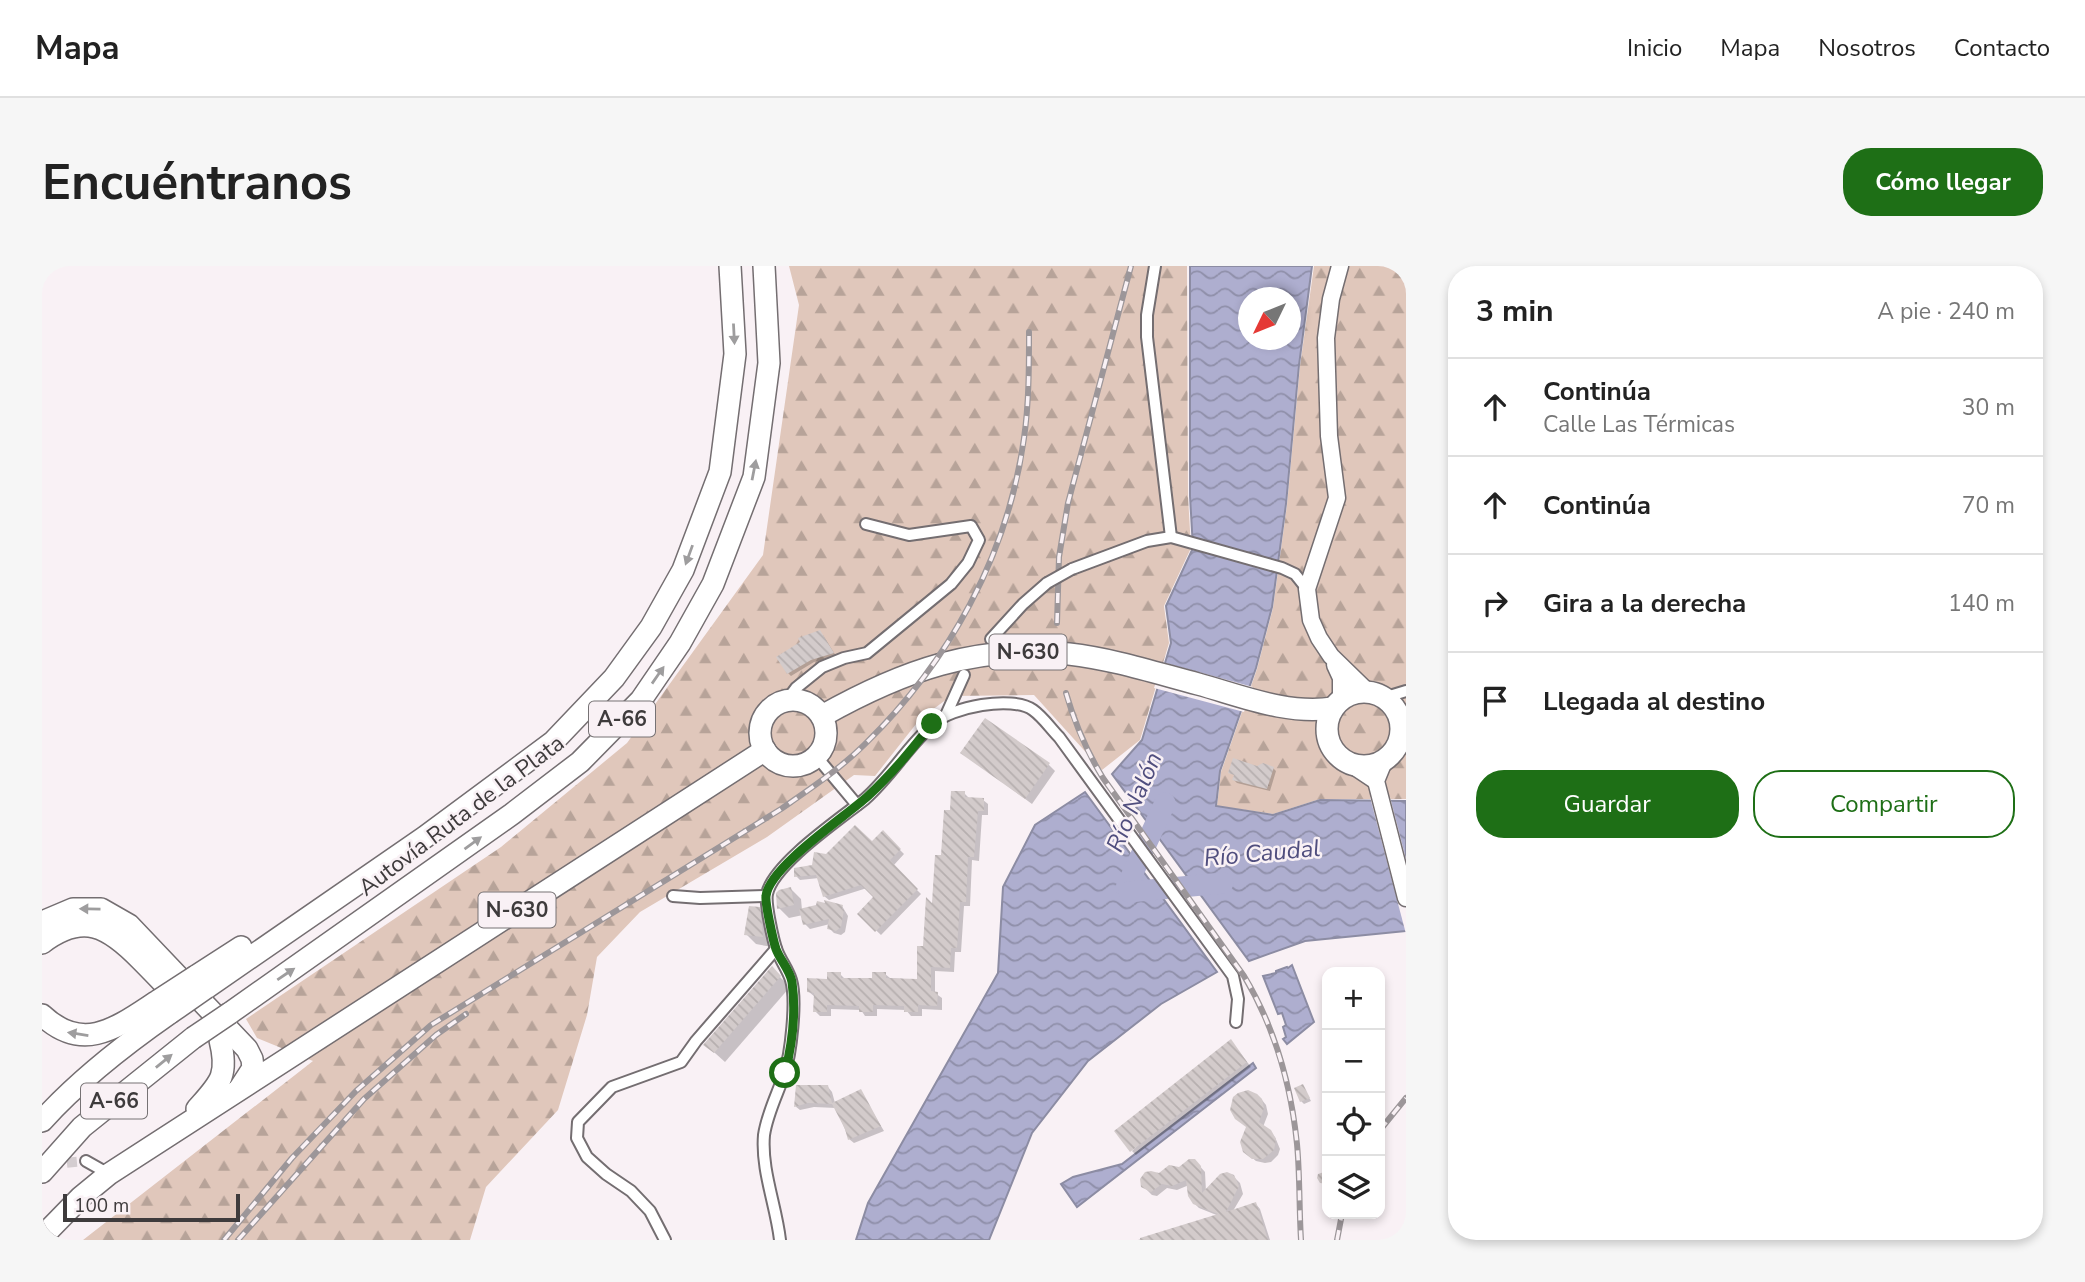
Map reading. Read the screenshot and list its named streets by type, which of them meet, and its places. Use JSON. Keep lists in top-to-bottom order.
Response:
{
  "streets": {
    "highway": ["N-630", "A-66", "Autovía Ruta de la Plata"]
  },
  "water": ["Río Nalón", "Río Caudal"],
  "scale_bar": "100 m",
  "north": "bottom left",
  "page": {
    "header": "Mapa",
    "nav": [
      "Inicio",
      "Mapa",
      "Nosotros",
      "Contacto"
    ],
    "buttons": [
      "Cómo llegar",
      ["Guardar", "Compartir"]
    ],
    "title": "Encuéntranos",
    "heading": ["3 min", "A pie · 240 m"],
    "list": [
      ["Continúa", "Calle Las Térmicas", "30 m"],
      ["Continúa", "70 m"],
      ["Gira a la derecha", "140 m"],
      "Llegada al destino"
    ],
    "map_buttons": ["+", "−"],
    "scale": "100 m"
  }
}
